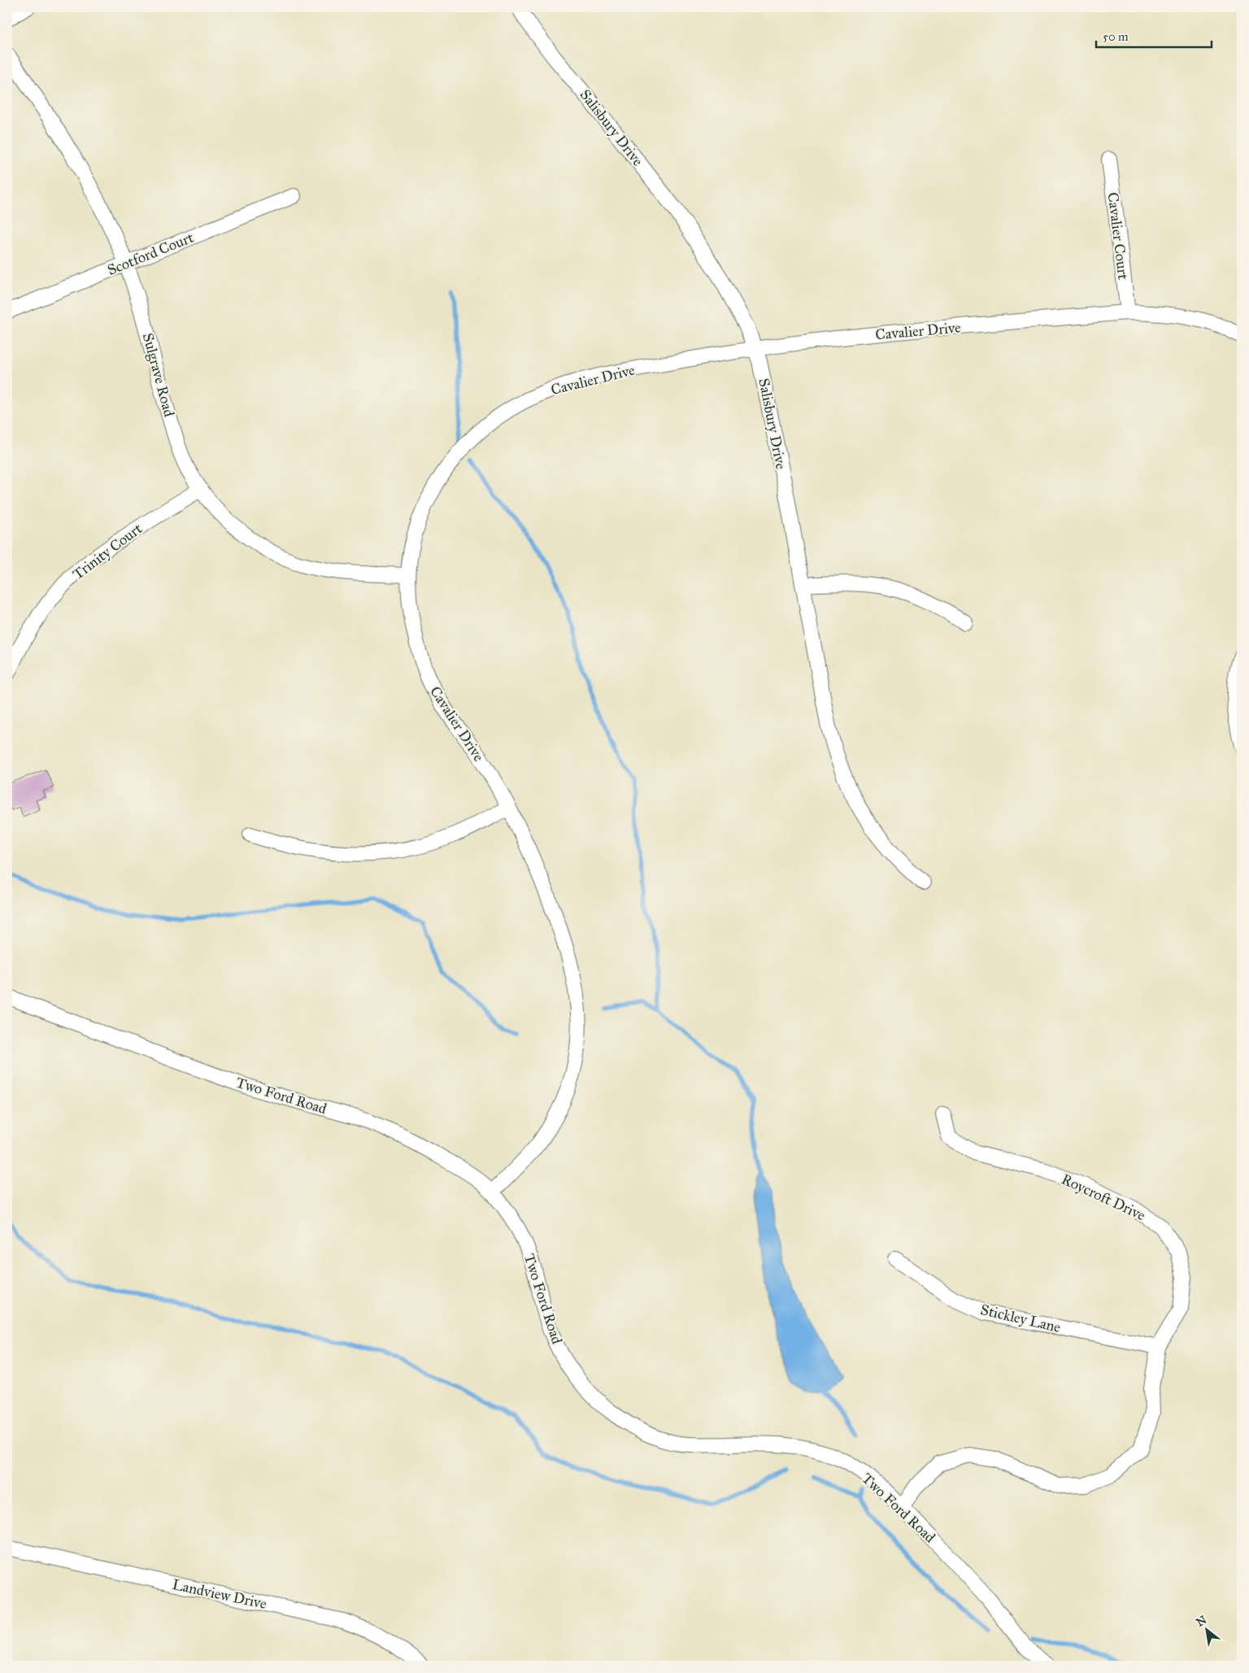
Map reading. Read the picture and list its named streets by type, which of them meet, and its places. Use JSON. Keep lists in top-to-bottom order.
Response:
{
  "streets": {
    "street": [
      "Salisbury Drive",
      "Cavalier Court",
      "Scotford Court",
      "Cavalier Drive",
      "Sulgrave Road",
      "Trinity Court",
      "Two Ford Road",
      "Roycroft Drive",
      "Stickley Lane",
      "Landview Drive"
    ]
  },
  "crossings": [
    ["Salisbury Drive", "Cavalier Drive"],
    ["Cavalier Court", "Cavalier Drive"],
    ["Scotford Court", "Sulgrave Road"],
    ["Cavalier Drive", "Sulgrave Road"],
    ["Cavalier Drive", "Two Ford Road"],
    ["Sulgrave Road", "Trinity Court"],
    ["Two Ford Road", "Roycroft Drive"],
    ["Roycroft Drive", "Stickley Lane"]
  ],
  "scale_bar": "50 m",
  "north": "top left"
}
